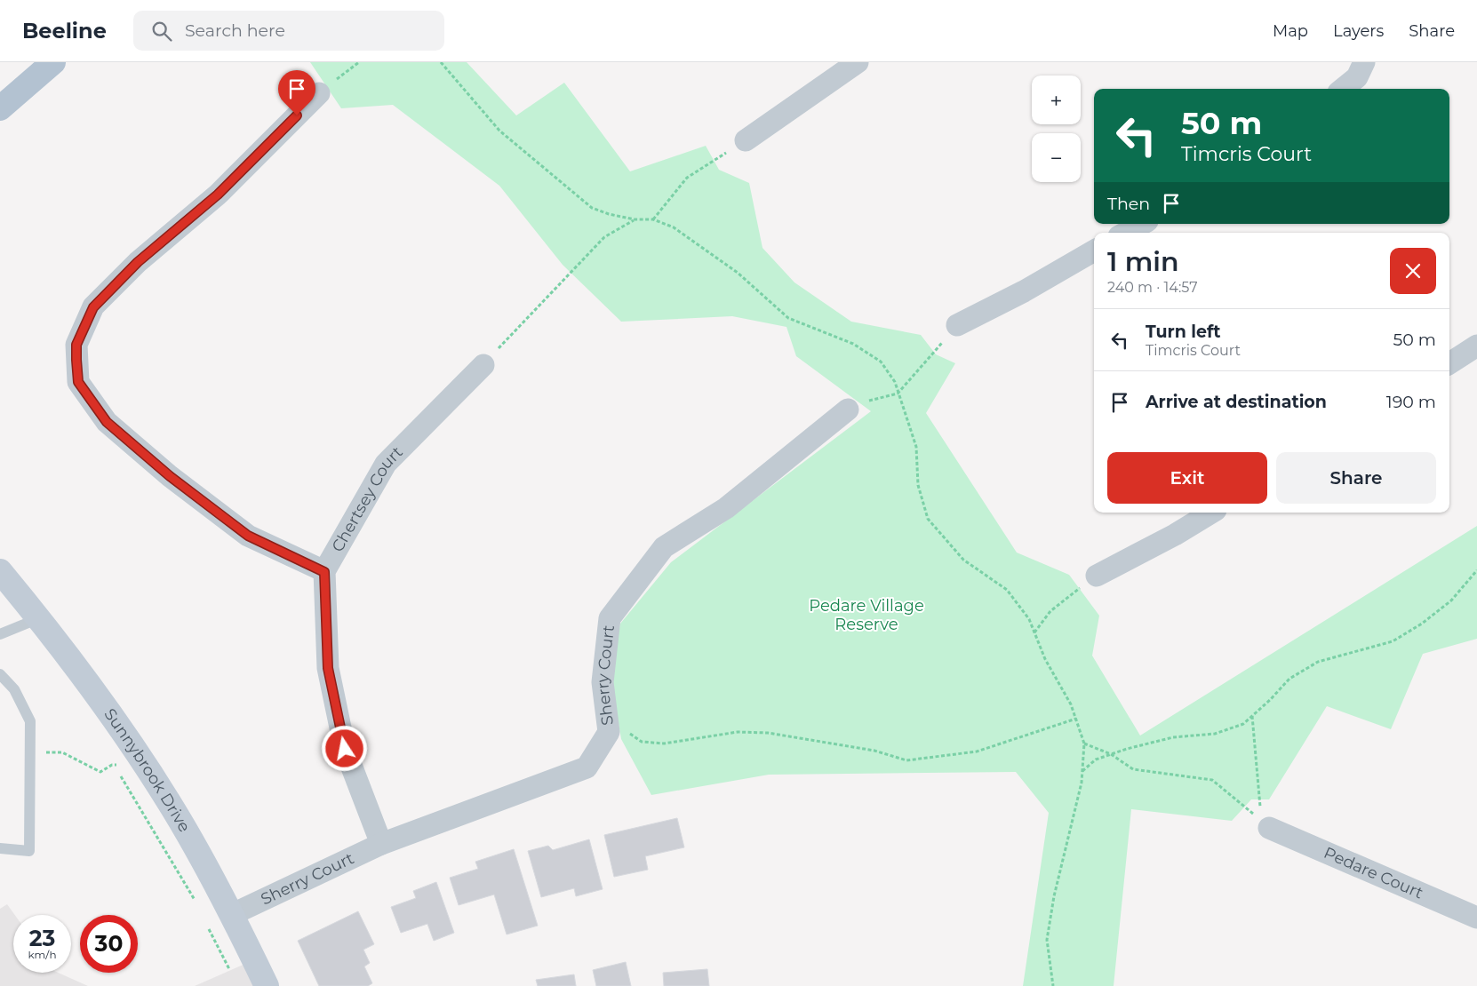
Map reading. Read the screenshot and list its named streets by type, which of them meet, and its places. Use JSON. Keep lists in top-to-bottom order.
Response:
{
  "streets": {
    "street": [
      "Chertsey Court",
      "Sherry Court",
      "Sunnybrook Drive",
      "Pedare Court"
    ]
  },
  "crossings": [
    ["Sherry Court", "Sunnybrook Drive"]
  ],
  "parks": ["Pedare Village Reserve"],
  "page": {
    "header": "Beeline",
    "search": "Search here",
    "nav": ["Map", "Layers", "Share"],
    "map_buttons": ["+", "−"],
    "turn": ["50 m", "Timcris Court"],
    "then": "Then",
    "heading": ["1 min", "240 m · 14:57"],
    "list": [
      {
        "name": "Turn left",
        "note": "Timcris Court",
        "value": "50 m"
      },
      {
        "name": "Arrive at destination",
        "value": "190 m"
      }
    ],
    "buttons": ["Exit", "Share"],
    "speed": "23 km/h",
    "limit": "30"
  }
}
